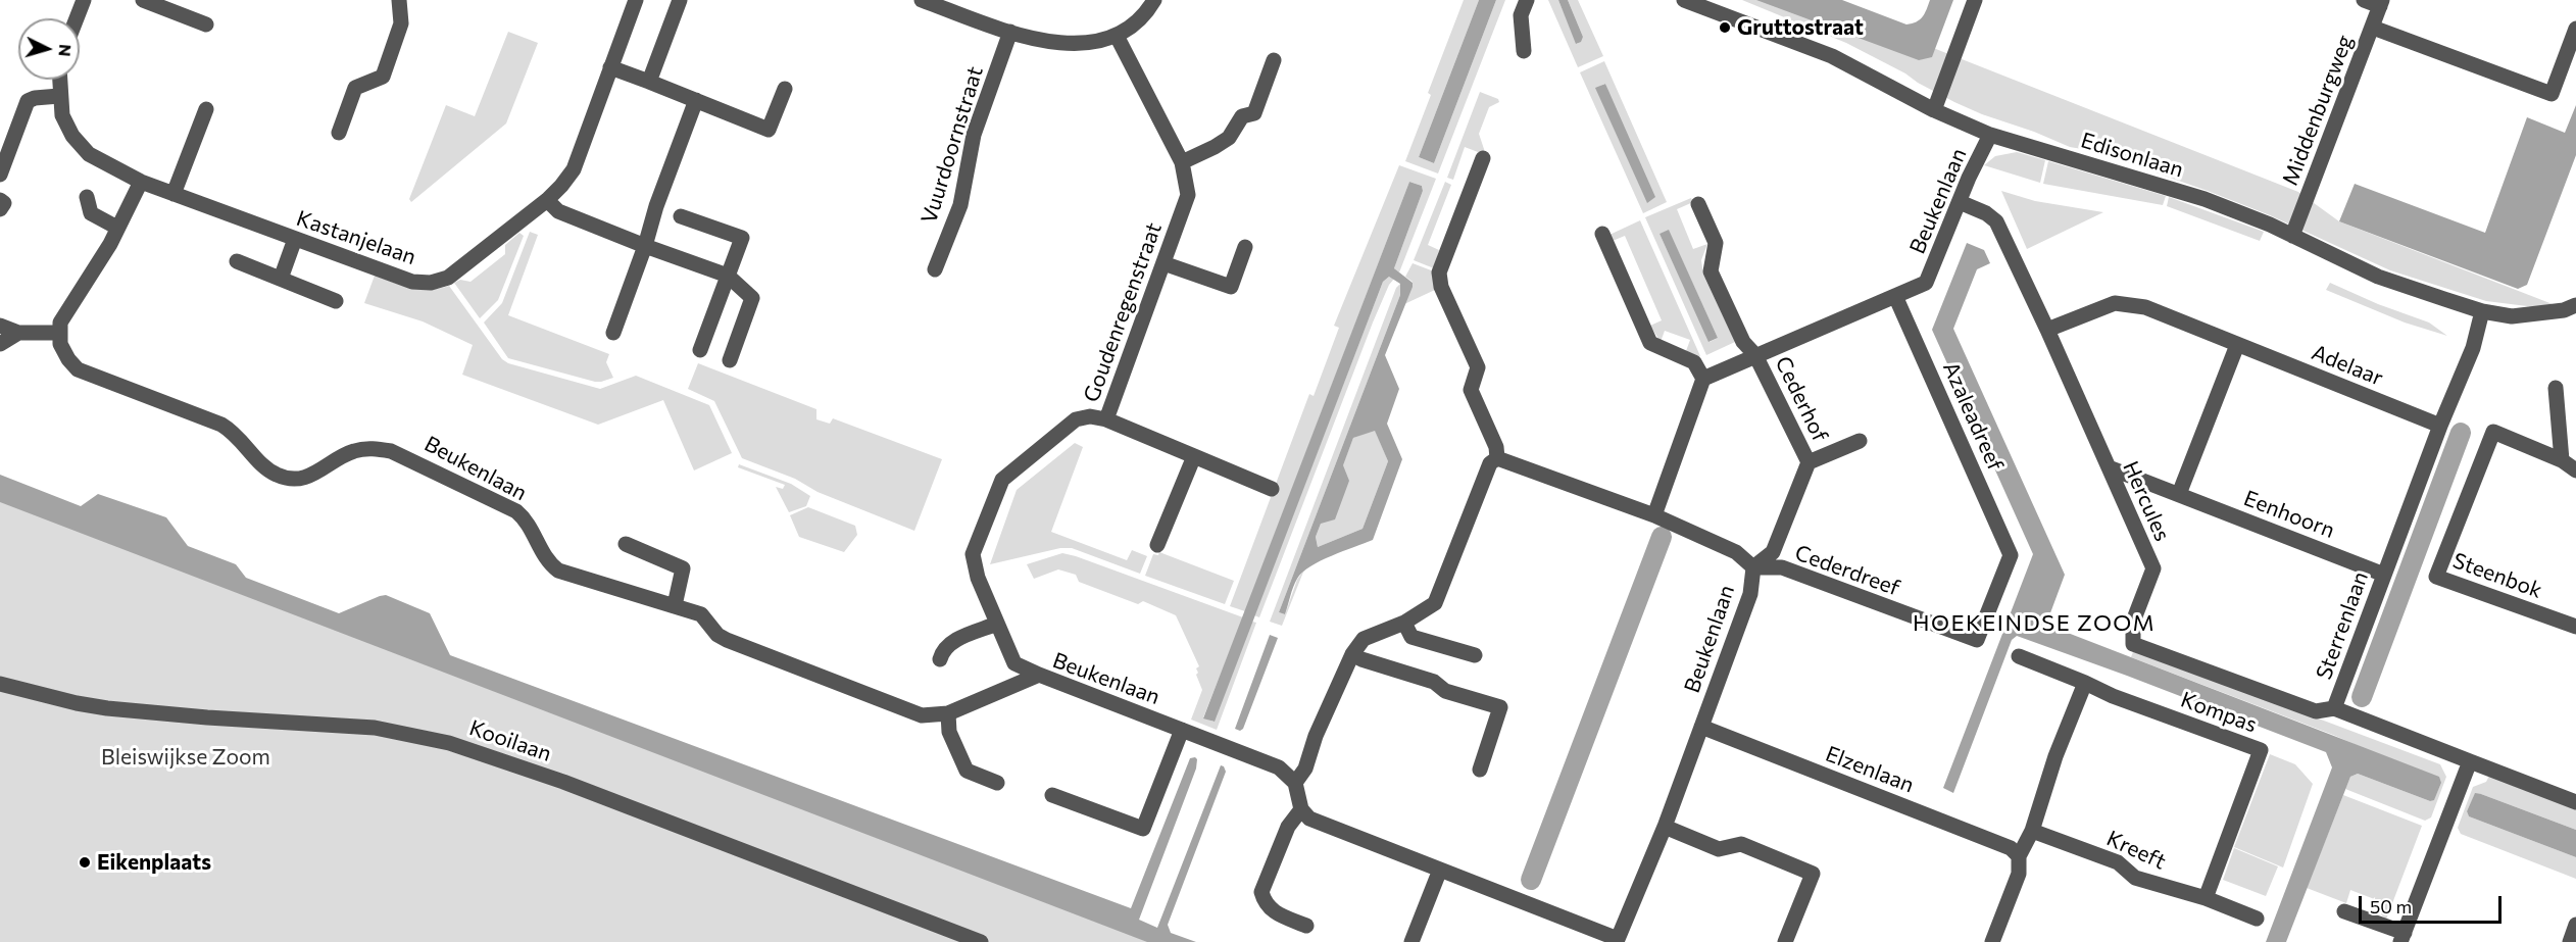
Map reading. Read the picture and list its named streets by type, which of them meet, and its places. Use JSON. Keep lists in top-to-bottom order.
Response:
{
  "streets": {
    "street": [
      "Middenburgweg",
      "Vuurdoornstraat",
      "Edisonlaan",
      "Beukenlaan",
      "Kastanjelaan",
      "Goudenregenstraat",
      "Adelaar",
      "Cederhof",
      "Azaleadreef",
      "Hercules",
      "Eenhoorn",
      "Cederdreef",
      "Steenbok",
      "Sterrenlaan",
      "Kompas",
      "Kooilaan",
      "Elzenlaan",
      "Kreeft"
    ]
  },
  "crossings": [
    ["Middenburgweg", "Edisonlaan"],
    ["Edisonlaan", "Beukenlaan"],
    ["Edisonlaan", "Sterrenlaan"],
    ["Beukenlaan", "Goudenregenstraat"],
    ["Beukenlaan", "Cederhof"],
    ["Beukenlaan", "Azaleadreef"],
    ["Beukenlaan", "Hercules"],
    ["Beukenlaan", "Cederdreef"],
    ["Beukenlaan", "Elzenlaan"],
    ["Adelaar", "Hercules"],
    ["Adelaar", "Sterrenlaan"],
    ["Cederhof", "Cederdreef"],
    ["Azaleadreef", "Cederdreef"],
    ["Hercules", "Eenhoorn"],
    ["Hercules", "Sterrenlaan"],
    ["Eenhoorn", "Sterrenlaan"],
    ["Kompas", "Kreeft"]
  ],
  "districts": ["HOEKEINDSE ZOOM"],
  "parks": ["Bleiswijkse Zoom"],
  "places": ["Gruttostraat", "Eikenplaats"],
  "scale_bar": "50 m",
  "north": "right"
}
